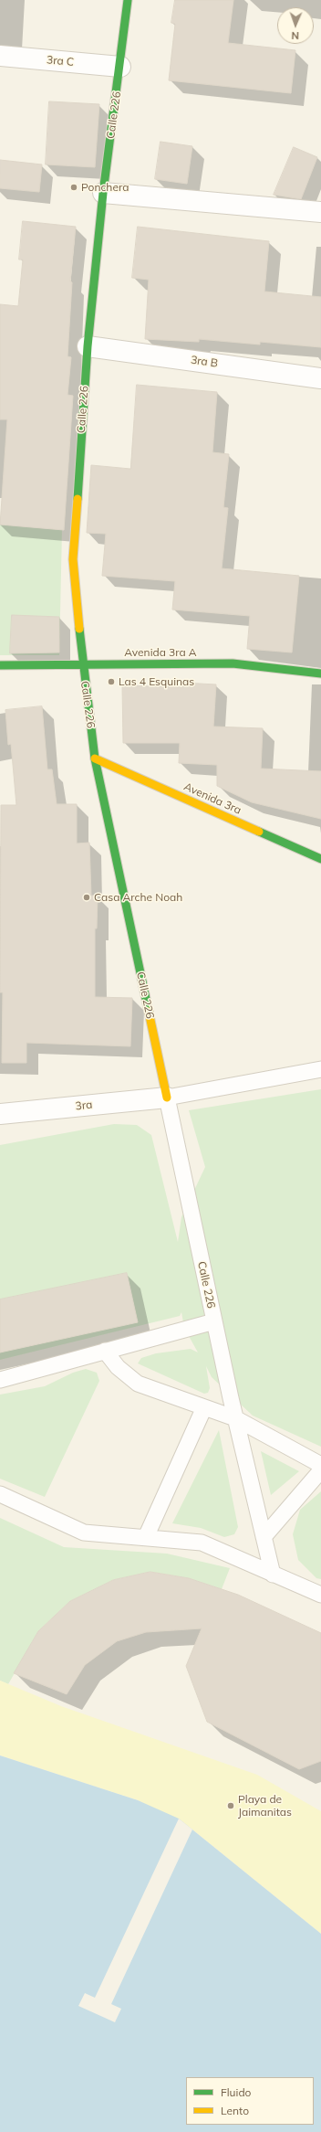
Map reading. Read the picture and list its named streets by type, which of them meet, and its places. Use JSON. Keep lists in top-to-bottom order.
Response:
{
  "streets": {
    "street": [
      "3ra C",
      "Calle 226",
      "3ra B",
      "Avenida 3ra A",
      "Avenida 3ra",
      "3ra"
    ]
  },
  "crossings": [
    ["3ra C", "Calle 226"],
    ["Calle 226", "3ra B"],
    ["Calle 226", "Avenida 3ra A"],
    ["Calle 226", "Avenida 3ra"],
    ["Calle 226", "3ra"]
  ],
  "places": [
    "Ponchera",
    "Las 4 Esquinas",
    "Casa Arche Noah",
    "Playa de Jaimanitas"
  ],
  "legend": ["Fluido", "Lento"],
  "north": "bottom"
}
